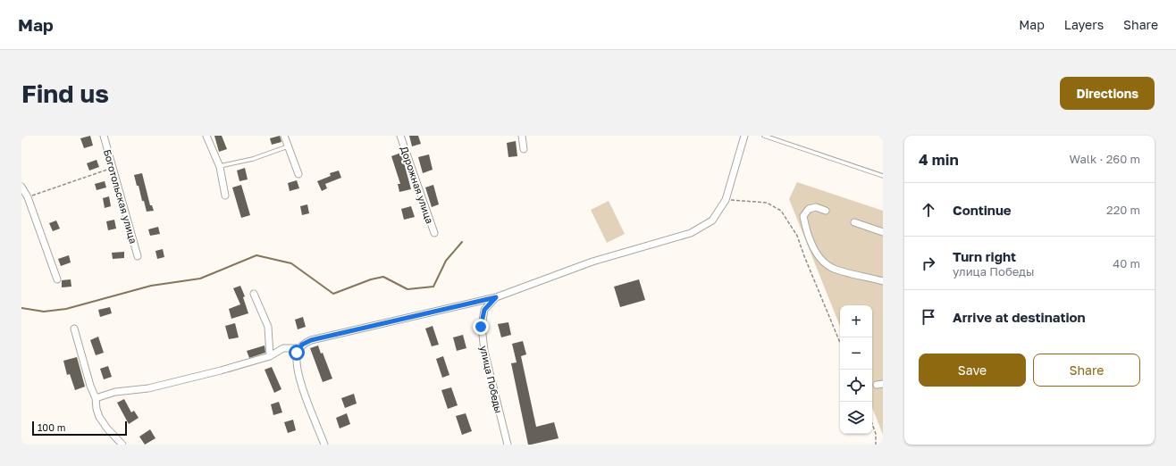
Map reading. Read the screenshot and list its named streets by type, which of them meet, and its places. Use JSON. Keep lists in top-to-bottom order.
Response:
{
  "streets": {
    "street": ["Дорожная улица", "Боготольская улица", "улица Победы"]
  },
  "scale_bar": "100 m",
  "page": {
    "header": "Map",
    "nav": ["Map", "Layers", "Share"],
    "buttons": [
      "Directions",
      ["Save", "Share"]
    ],
    "title": "Find us",
    "heading": ["4 min", "Walk · 260 m"],
    "list": [
      ["Continue", "220 m"],
      ["Turn right", "улица Победы", "40 m"],
      "Arrive at destination"
    ],
    "map_buttons": ["+", "−"],
    "scale": "100 m"
  }
}
